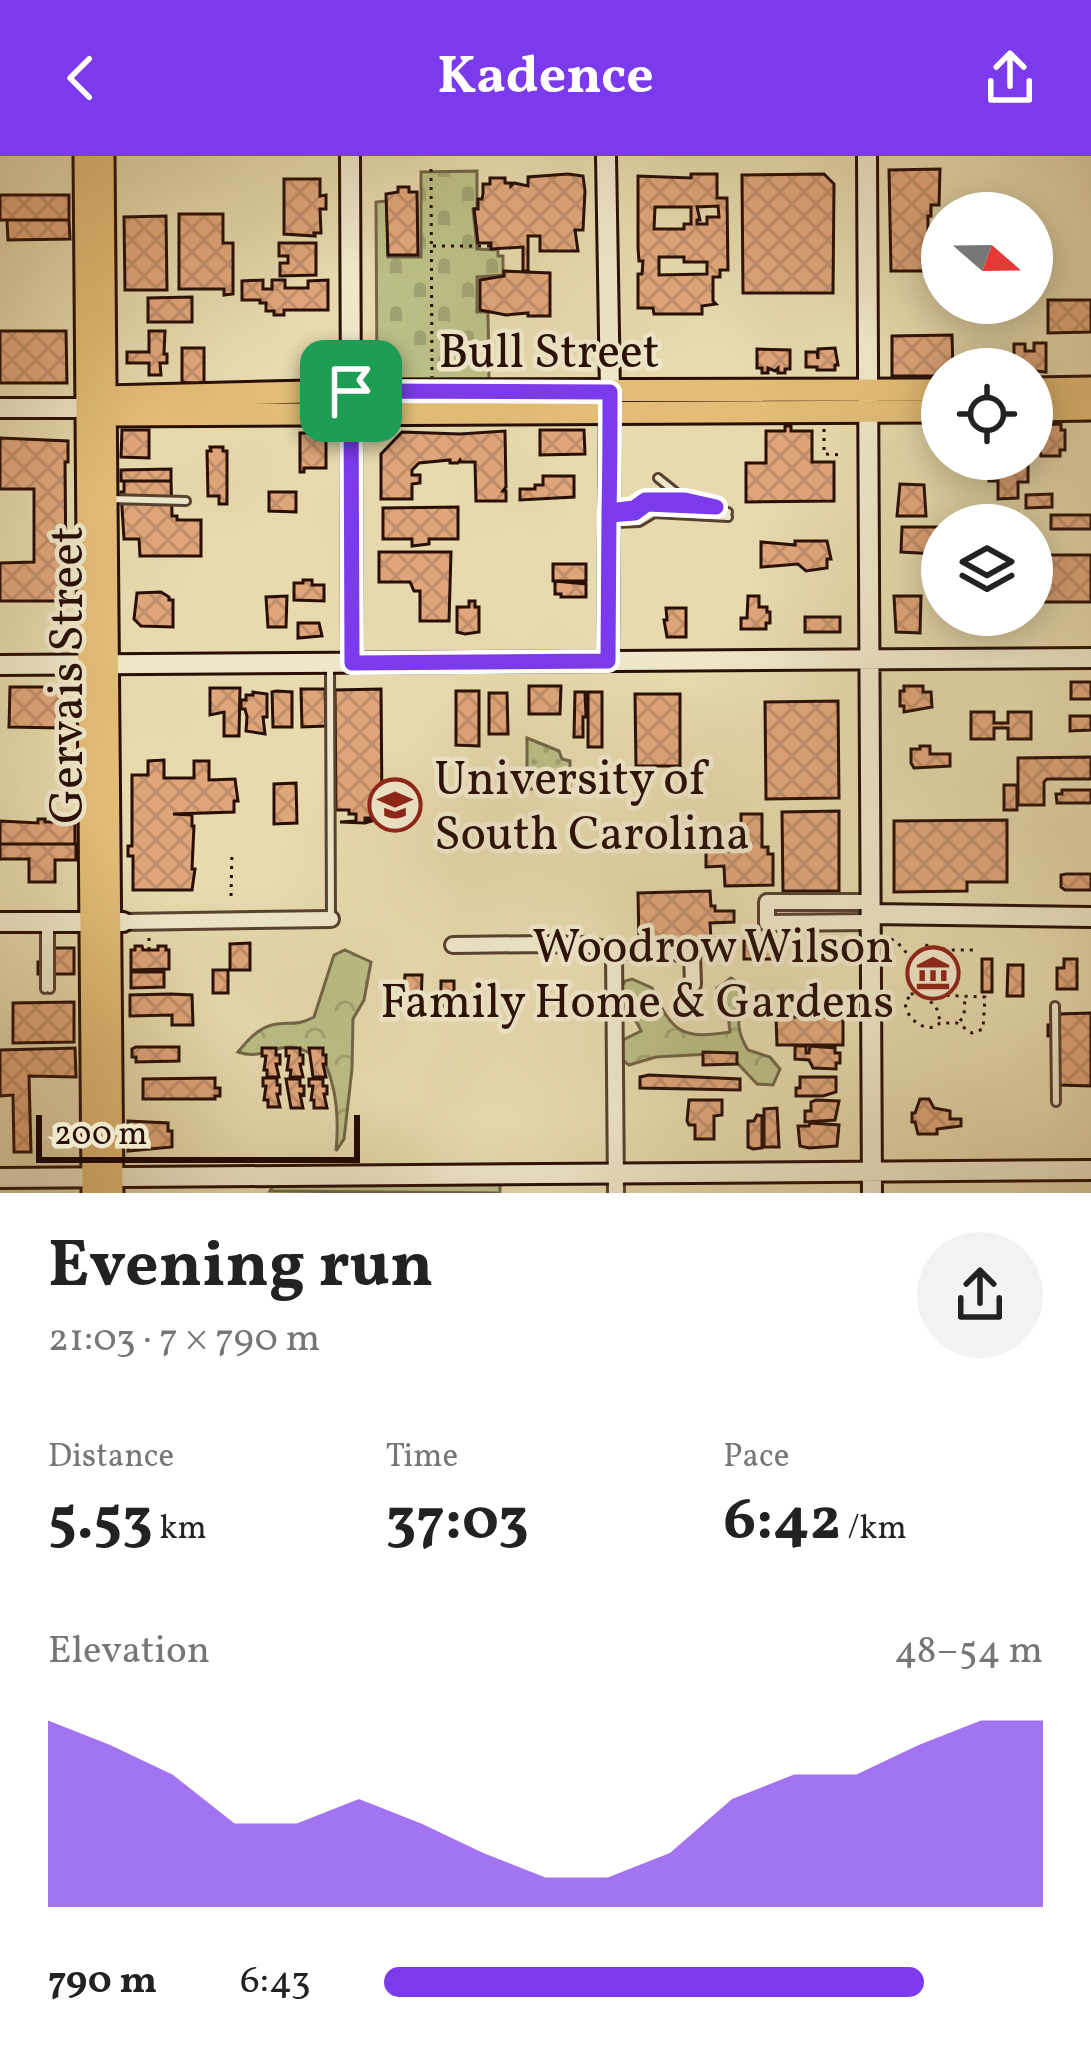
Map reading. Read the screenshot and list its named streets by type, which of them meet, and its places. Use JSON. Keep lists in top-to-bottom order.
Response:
{
  "streets": {
    "main road": ["Bull Street", "Gervais Street"]
  },
  "crossings": [
    ["Bull Street", "Gervais Street"]
  ],
  "places": {
    "school or university": ["University of South Carolina"],
    "museum": ["Woodrow Wilson Family Home & Gardens"]
  },
  "scale_bar": "200 m",
  "north": "right",
  "page": {
    "header": "Kadence",
    "scale": "200 m",
    "heading": ["Evening run", "21:03 · 7 × 790 m"],
    "stats": [
      ["Distance", "5.53 km"],
      ["Time", "37:03"],
      ["Pace", "6:42 /km"]
    ],
    "chart": ["Elevation", "48–54 m"],
    "list": [
      {
        "name": "790 m",
        "note": "6:43"
      }
    ]
  }
}
